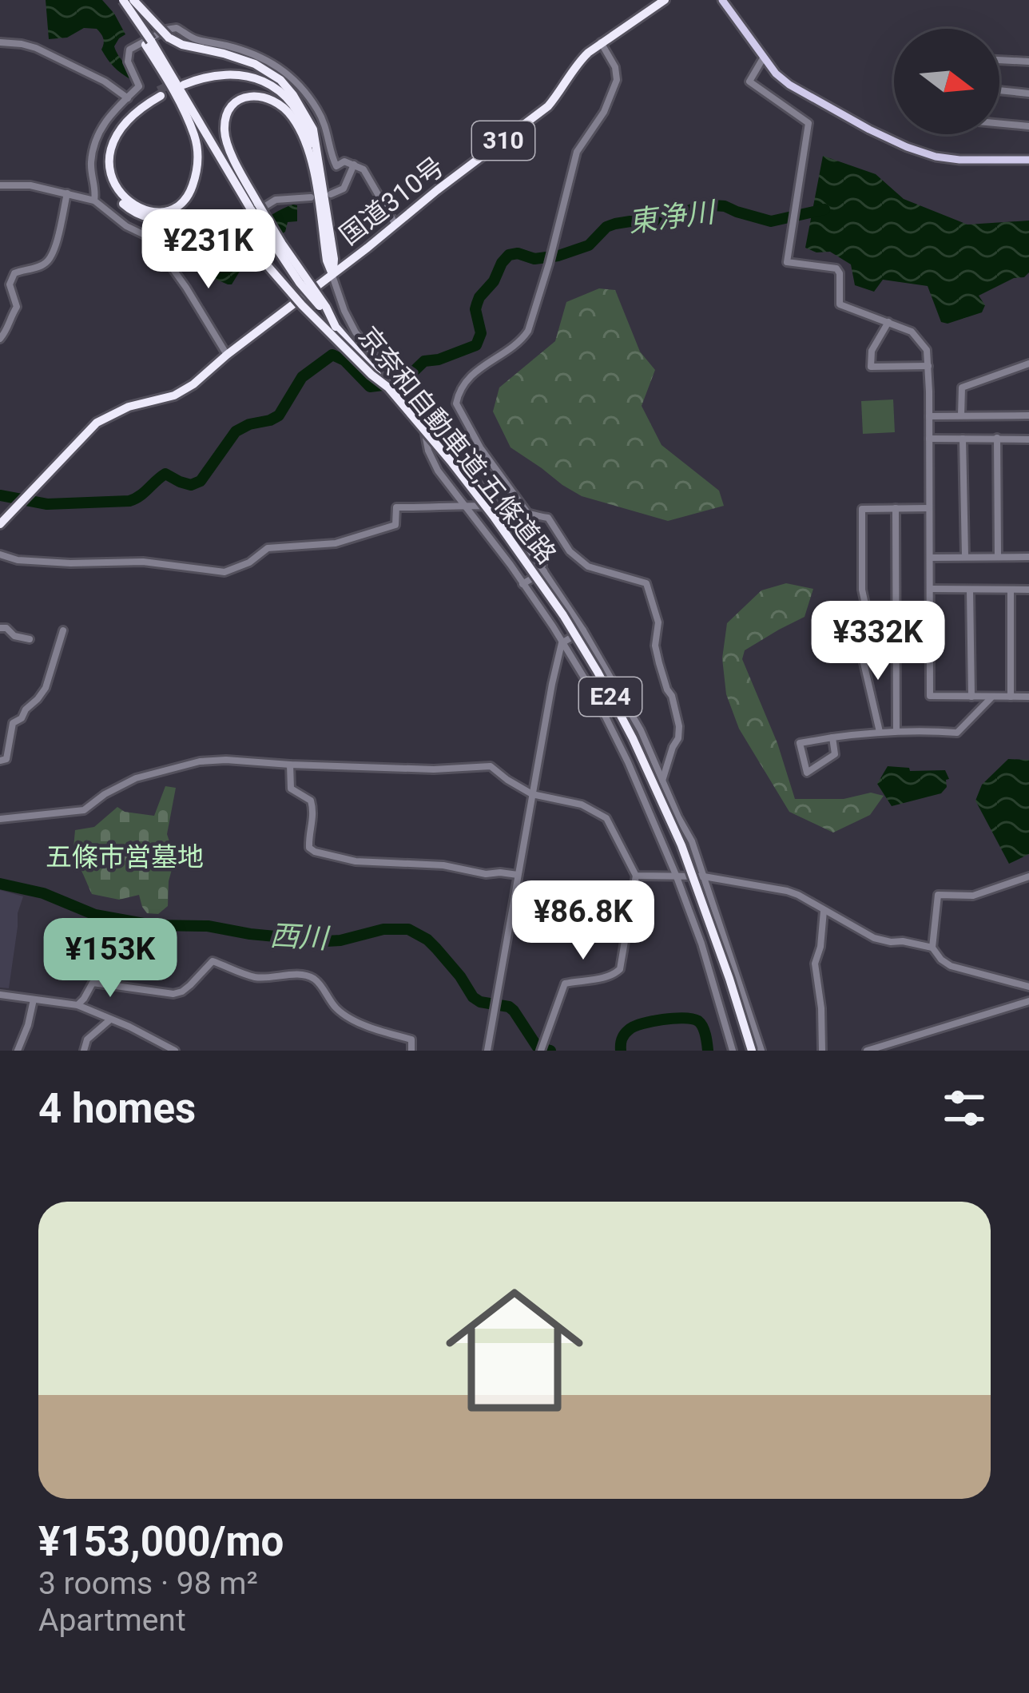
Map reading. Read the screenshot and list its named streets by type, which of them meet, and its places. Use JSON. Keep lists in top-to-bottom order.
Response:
{
  "streets": {
    "highway": [
      "310",
      "国道310号",
      "京奈和自動車道;五條道路",
      "E24"
    ]
  },
  "water": ["東浄川", "西川"],
  "parks": ["五條市営墓地"],
  "north": "right",
  "page": {
    "price": [
      "¥231K",
      "¥332K",
      "¥86.8K",
      "¥153K"
    ],
    "heading": "4 homes",
    "list": [
      {
        "name": "¥153,000/mo",
        "note": "3 rooms · 98 m² · Apartment"
      }
    ]
  }
}
